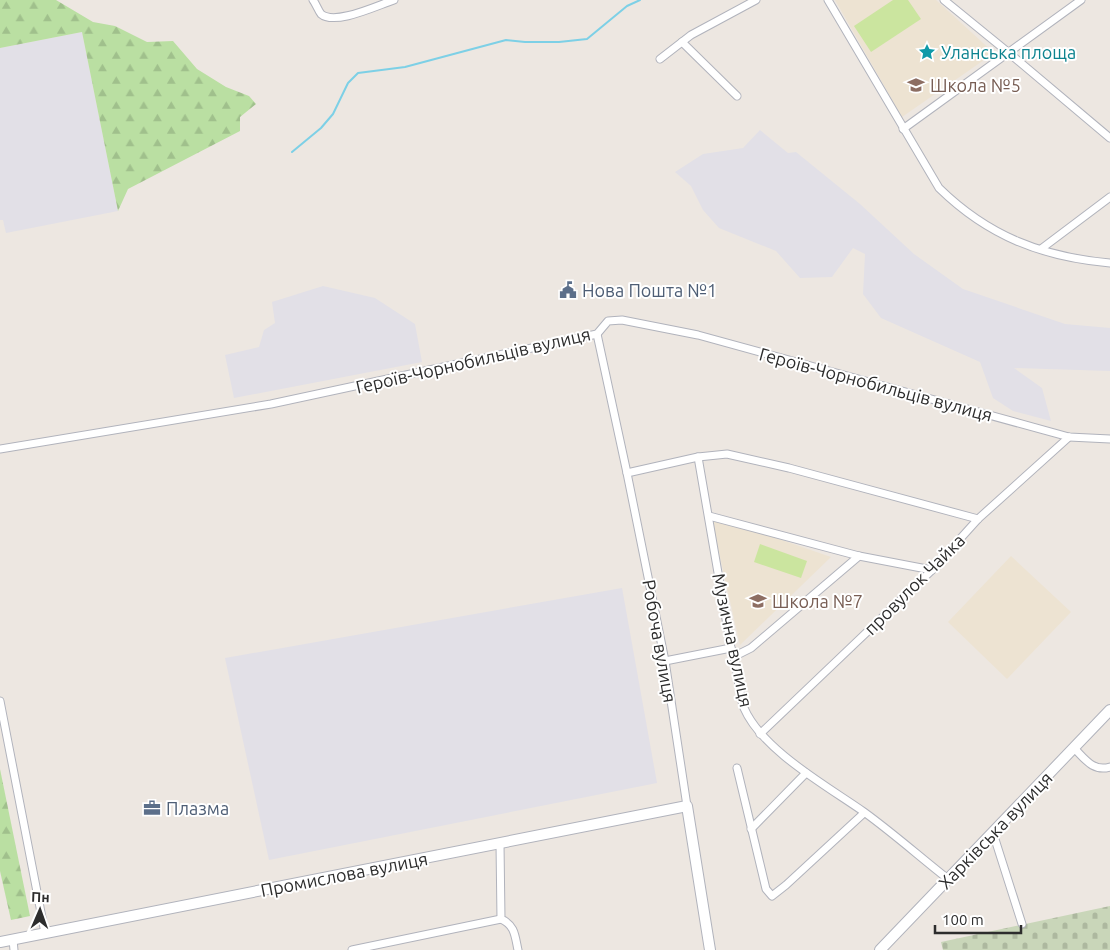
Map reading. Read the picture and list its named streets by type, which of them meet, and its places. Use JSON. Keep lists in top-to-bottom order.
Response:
{
  "streets": {
    "street": [
      "Героїв-Чорнобильців вулиця",
      "провулок Чайка",
      "Музична вулиця",
      "Робоча вулиця",
      "Харківська вулиця",
      "Промислова вулиця"
    ]
  },
  "crossings": [
    ["Героїв-Чорнобильців вулиця", "провулок Чайка"],
    ["Героїв-Чорнобильців вулиця", "Робоча вулиця"],
    ["провулок Чайка", "Музична вулиця"],
    ["Музична вулиця", "Харківська вулиця"],
    ["Робоча вулиця", "Промислова вулиця"]
  ],
  "places": {
    "place": ["Уланська площа"],
    "school or university": ["Школа №5", "Школа №7"],
    "public building": ["Нова Пошта №1"],
    "office": ["Плазма"]
  },
  "scale_bar": "100 m",
  "north": "top"
}
